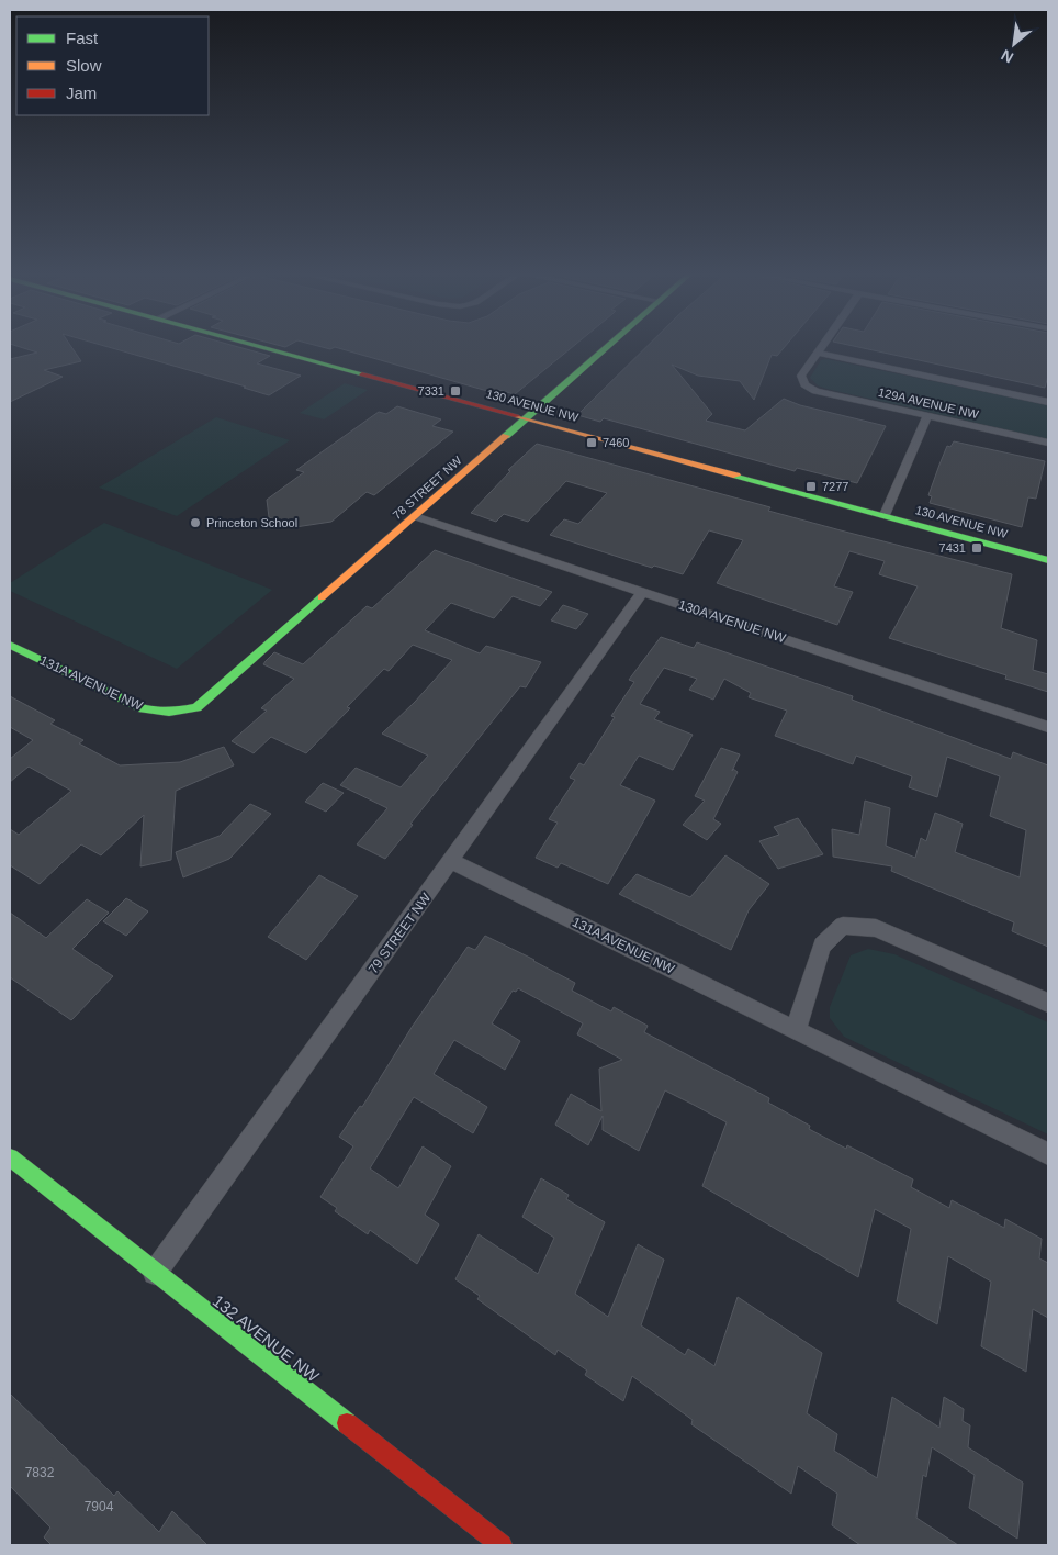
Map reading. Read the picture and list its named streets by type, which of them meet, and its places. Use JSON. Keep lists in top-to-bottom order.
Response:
{
  "streets": {
    "street": [
      "129A AVENUE NW",
      "130 AVENUE NW",
      "78 STREET NW",
      "130A AVENUE NW",
      "131A AVENUE NW",
      "79 STREET NW",
      "132 AVENUE NW"
    ]
  },
  "crossings": [
    ["130 AVENUE NW", "78 STREET NW"],
    ["78 STREET NW", "130A AVENUE NW"],
    ["78 STREET NW", "131A AVENUE NW"],
    ["130A AVENUE NW", "79 STREET NW"],
    ["131A AVENUE NW", "79 STREET NW"],
    ["79 STREET NW", "132 AVENUE NW"]
  ],
  "places": {
    "transit": [
      "7331",
      "7460",
      "7277",
      "7431"
    ],
    "other": ["Princeton School"]
  },
  "house_numbers": ["7832", "7904"],
  "legend": ["Fast", "Slow", "Jam"],
  "north": "bottom left"
}
